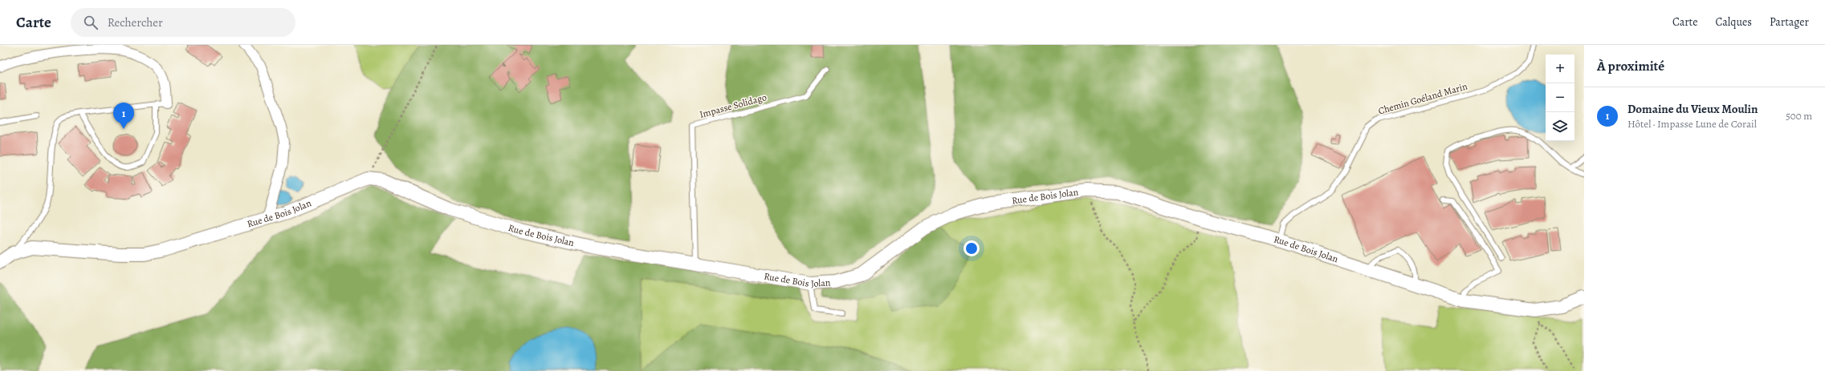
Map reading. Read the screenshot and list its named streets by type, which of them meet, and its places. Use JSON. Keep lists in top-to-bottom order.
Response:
{
  "streets": {
    "street": ["Rue de Bois Jolan"],
    "lane": ["Chemin Goéland Marin", "Impasse Solidago"]
  },
  "crossings": [
    ["Chemin Goéland Marin", "Rue de Bois Jolan"],
    ["Impasse Solidago", "Rue de Bois Jolan"]
  ],
  "page": {
    "header": "Carte",
    "search": "Rechercher",
    "nav": ["Carte", "Calques", "Partager"],
    "heading": "À proximité",
    "map_buttons": ["+", "−"],
    "list": [
      {
        "mark": "1",
        "name": "Domaine du Vieux Moulin",
        "note": "Hôtel · Impasse Lune de Corail",
        "value": "500 m"
      }
    ],
    "pins": "1"
  }
}
